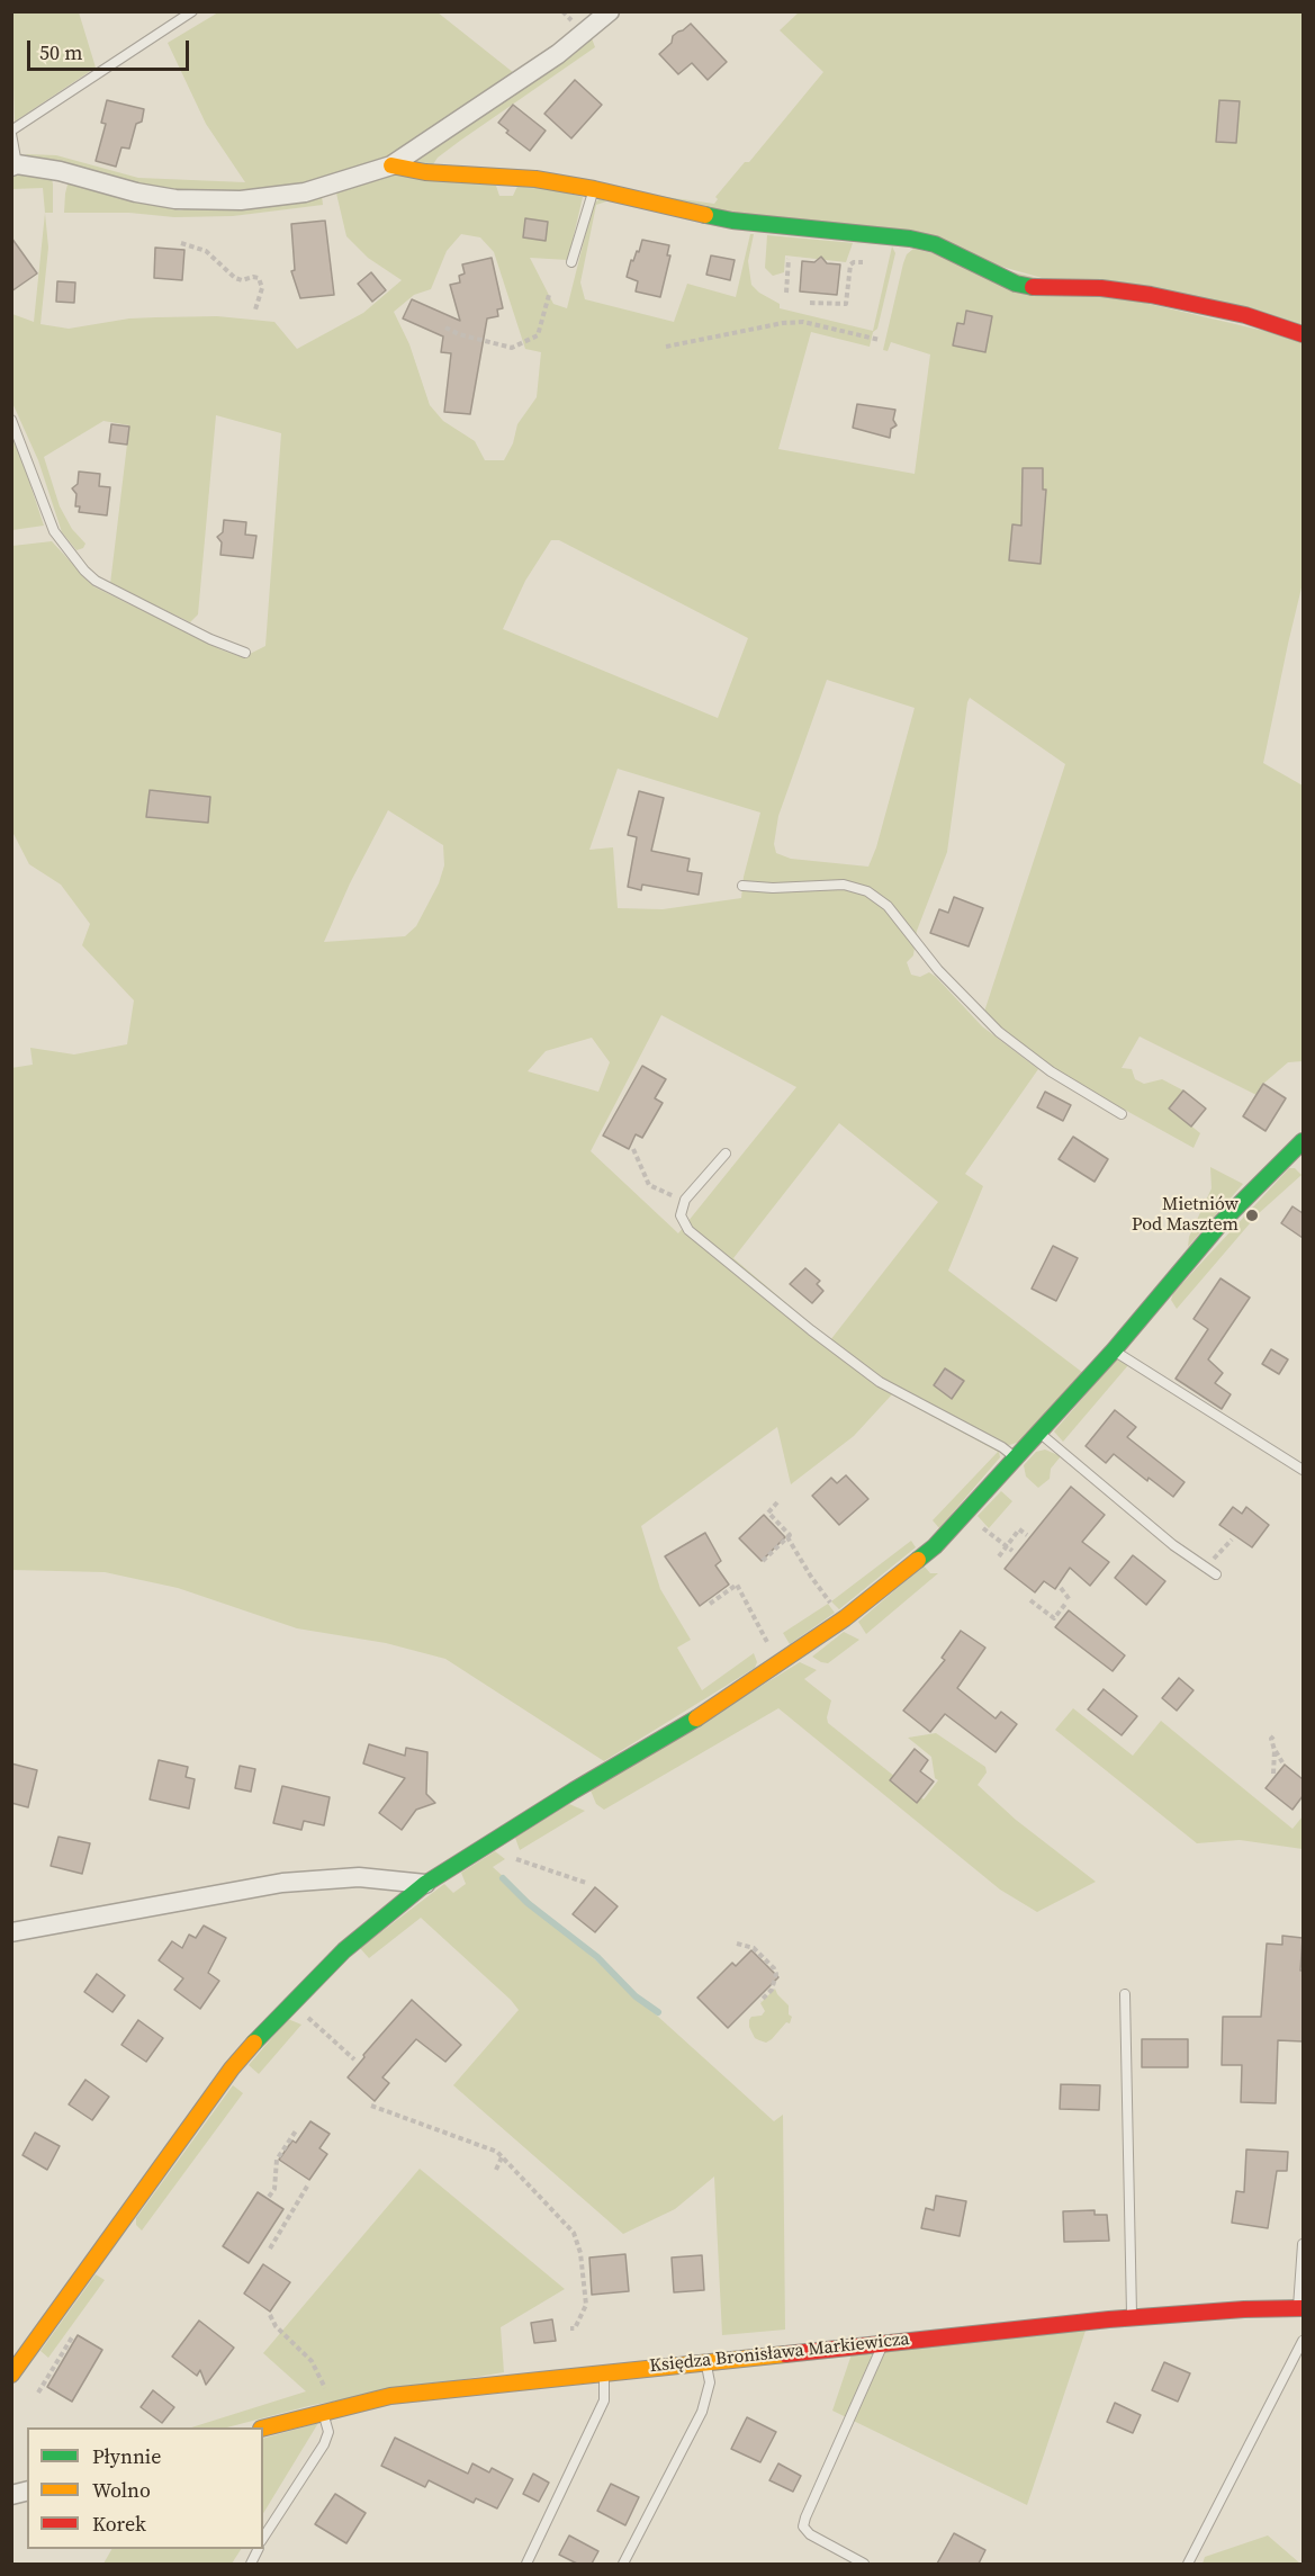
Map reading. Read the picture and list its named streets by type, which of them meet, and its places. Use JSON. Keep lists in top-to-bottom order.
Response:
{
  "streets": {
    "street": ["Księdza Bronisława Markiewicza"]
  },
  "places": ["Mietniów Pod Masztem"],
  "legend": ["Płynnie", "Wolno", "Korek"],
  "scale_bar": "50 m"
}
